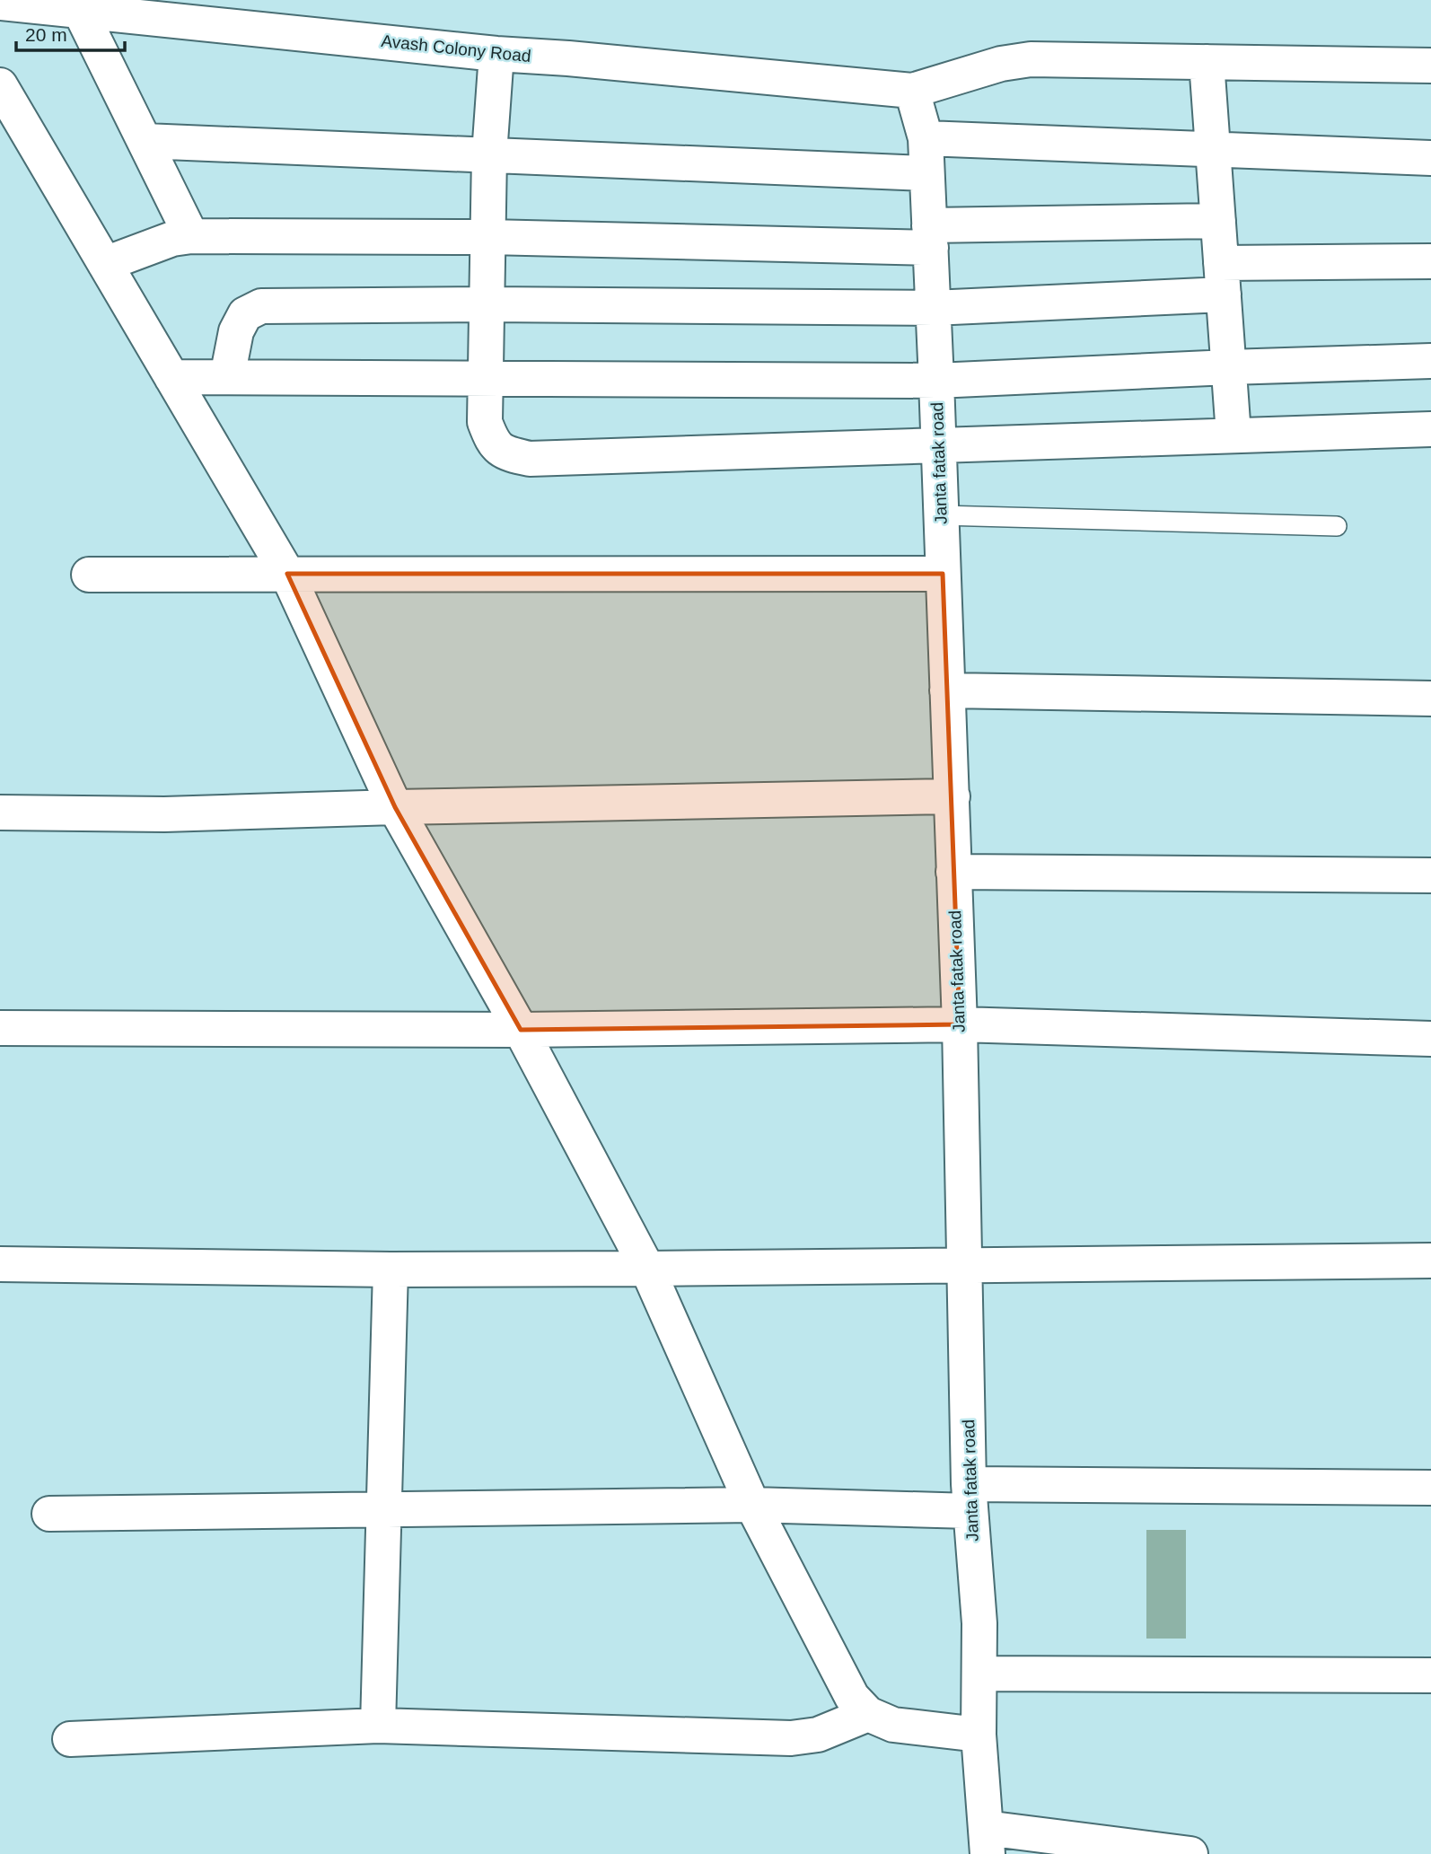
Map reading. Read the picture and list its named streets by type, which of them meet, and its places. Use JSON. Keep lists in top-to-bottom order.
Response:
{
  "streets": {
    "street": ["Avash Colony Road", "Janta fatak road"]
  },
  "crossings": [
    ["Avash Colony Road", "Janta fatak road"]
  ],
  "scale_bar": "20 m"
}
